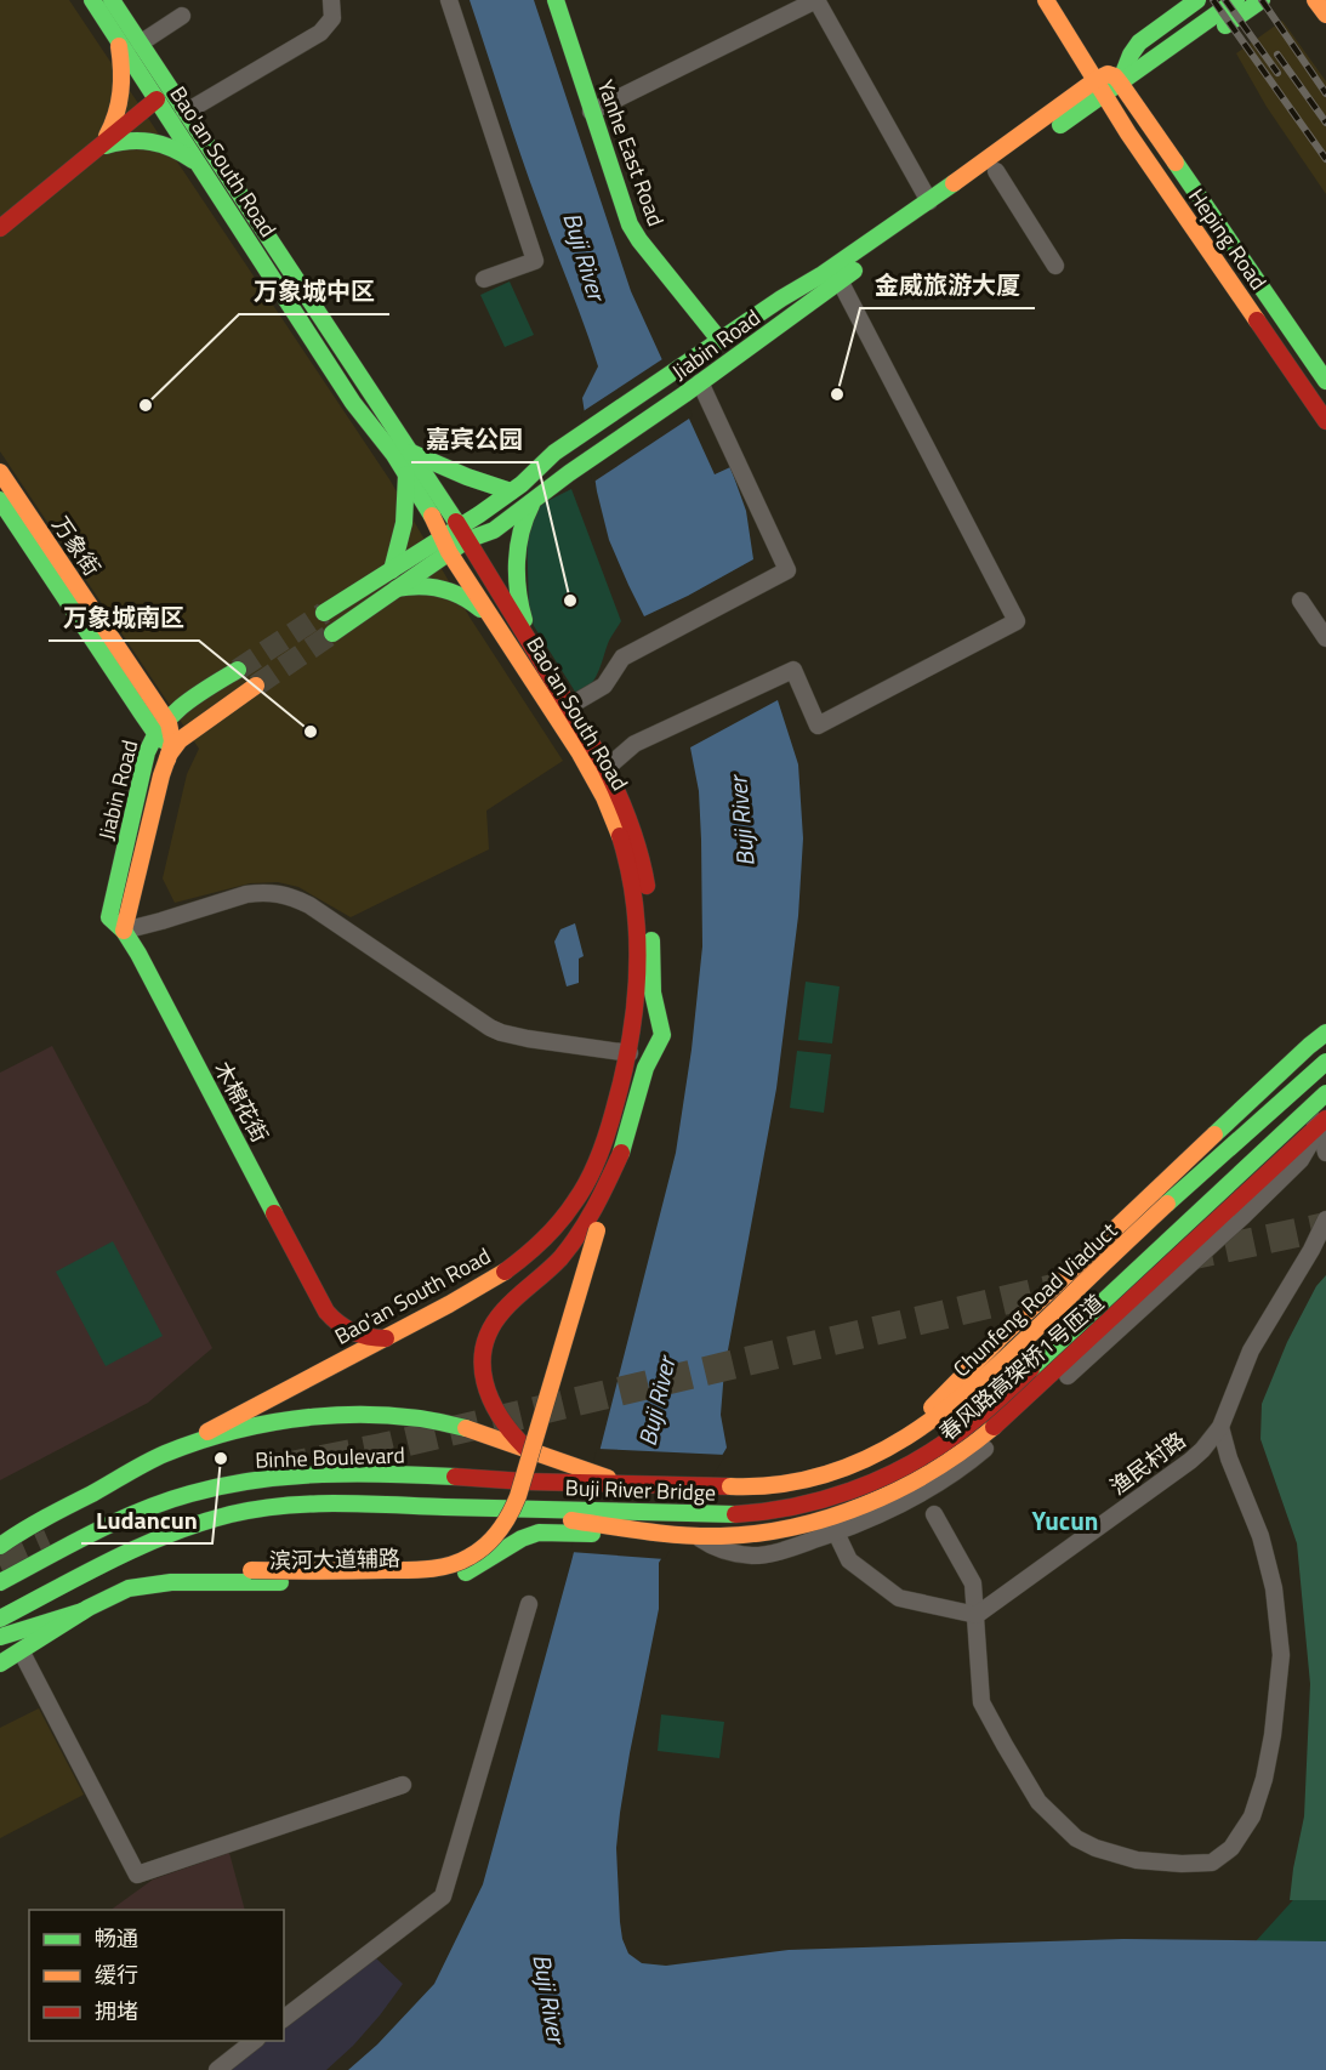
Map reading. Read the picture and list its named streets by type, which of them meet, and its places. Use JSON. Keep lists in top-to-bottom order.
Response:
{
  "streets": {
    "main road": [
      "Yanhe East Road",
      "Bao'an South Road",
      "Heping Road",
      "Jiabin Road",
      "万象街",
      "木棉花街",
      "Chunfeng Road Viaduct",
      "春风路高架桥1号匝道",
      "Binhe Boulevard",
      "Buji River Bridge",
      "滨河大道辅路"
    ],
    "street": ["渔民村路"]
  },
  "crossings": [
    ["Yanhe East Road", "Jiabin Road"],
    ["Bao'an South Road", "Jiabin Road"],
    ["Bao'an South Road", "木棉花街"],
    ["Heping Road", "Jiabin Road"],
    ["Jiabin Road", "万象街"],
    ["Jiabin Road", "木棉花街"],
    ["Chunfeng Road Viaduct", "Binhe Boulevard"],
    ["春风路高架桥1号匝道", "滨河大道辅路"],
    ["Buji River Bridge", "滨河大道辅路"]
  ],
  "districts": ["Yucun"],
  "water": ["Buji River"],
  "places": [
    "金威旅游大厦",
    "万象城中区",
    "嘉宾公园",
    "万象城南区",
    "Ludancun"
  ],
  "legend": ["畅通", "缓行", "拥堵"]
}
